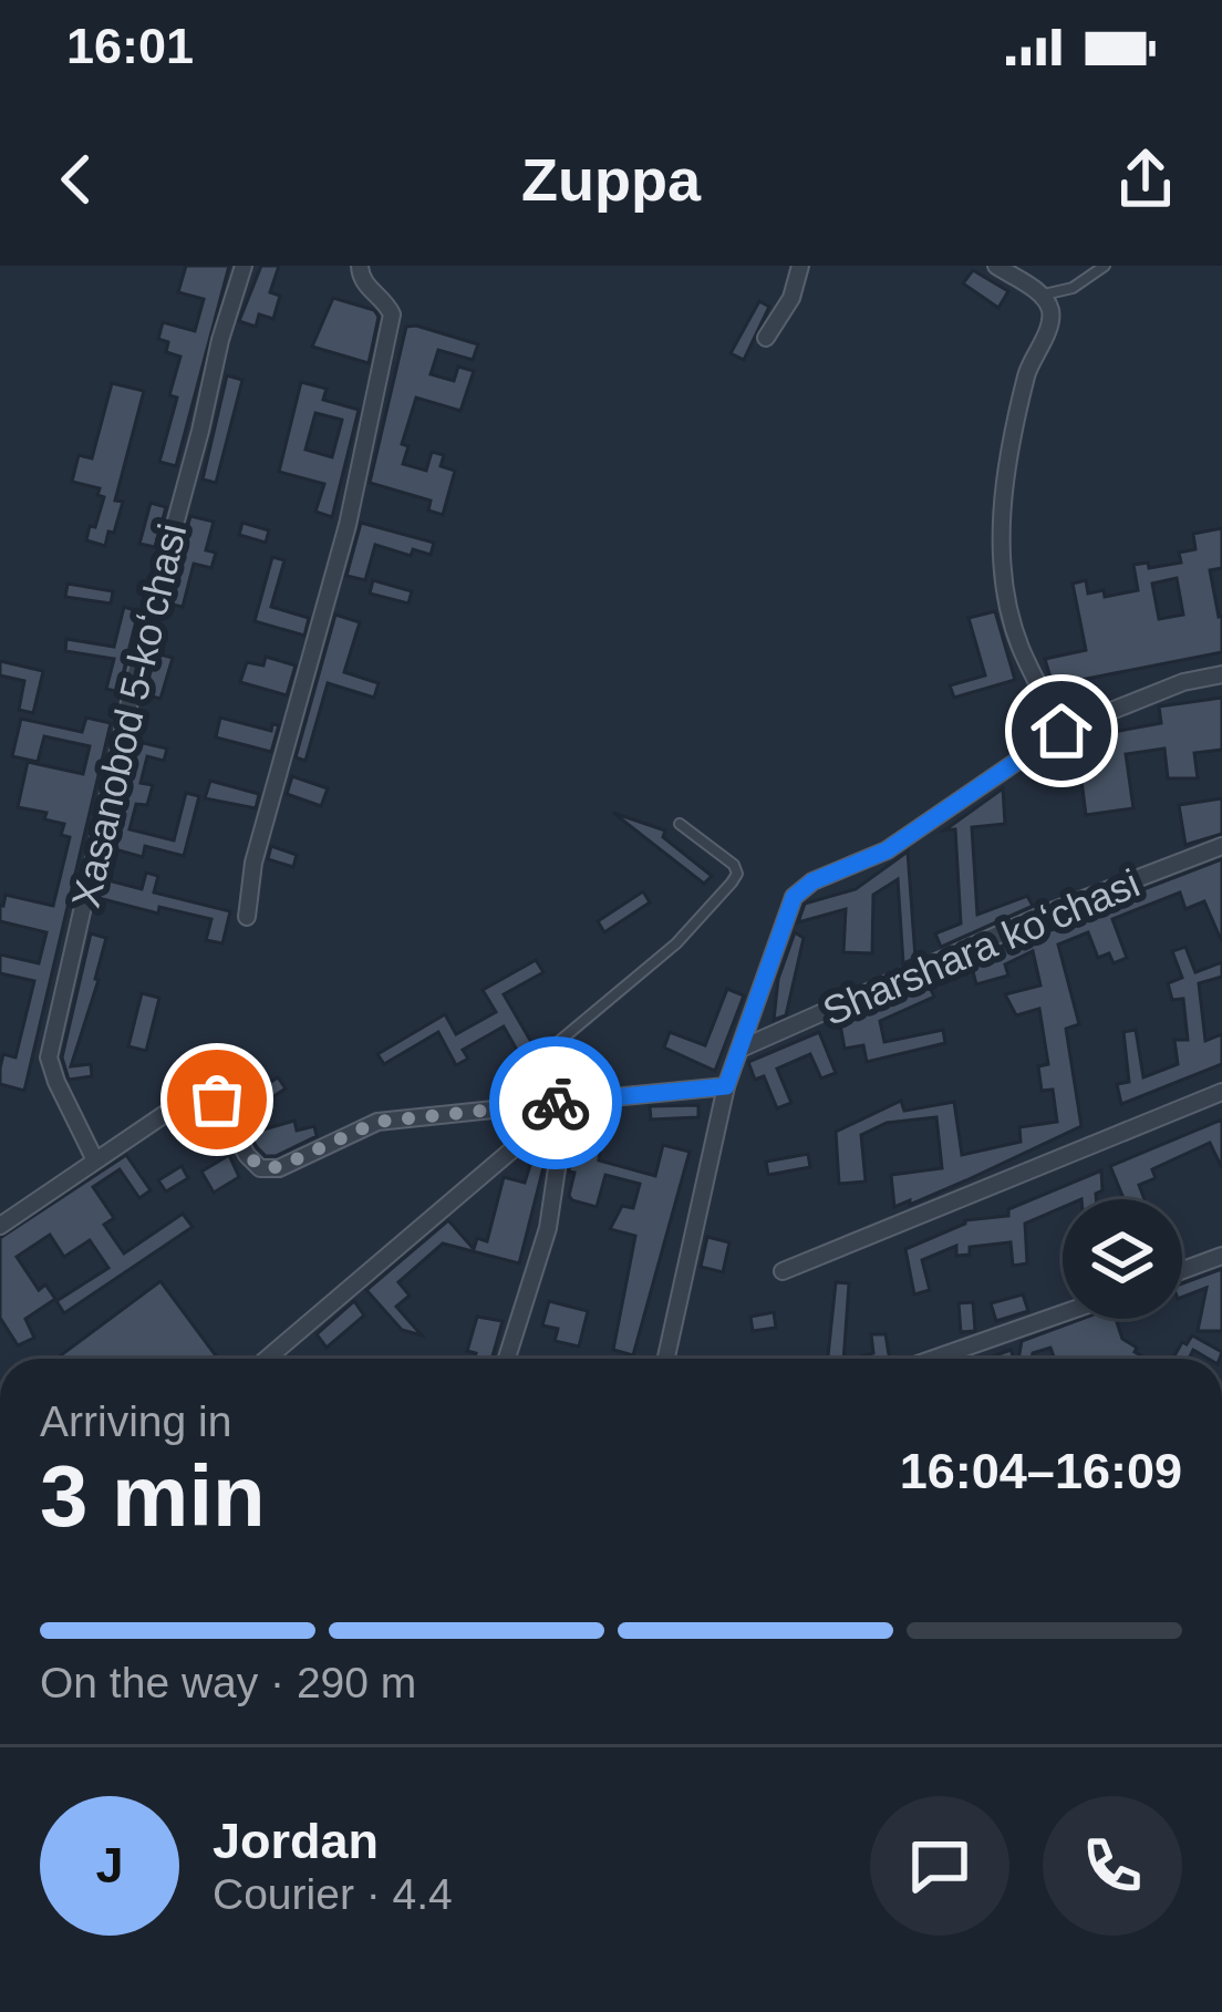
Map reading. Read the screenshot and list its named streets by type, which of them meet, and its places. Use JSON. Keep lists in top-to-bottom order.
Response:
{
  "streets": {
    "street": ["Xasanobod 5-koʻchasi", "Sharshara koʻchasi"]
  },
  "page": {
    "status": "16:01",
    "header": "Zuppa",
    "heading": ["3 min", "Arriving in", "16:04–16:09"],
    "panel": ["Jordan", "Courier · 4.4"],
    "bar": "On the way · 290 m",
    "round": "J"
  }
}
